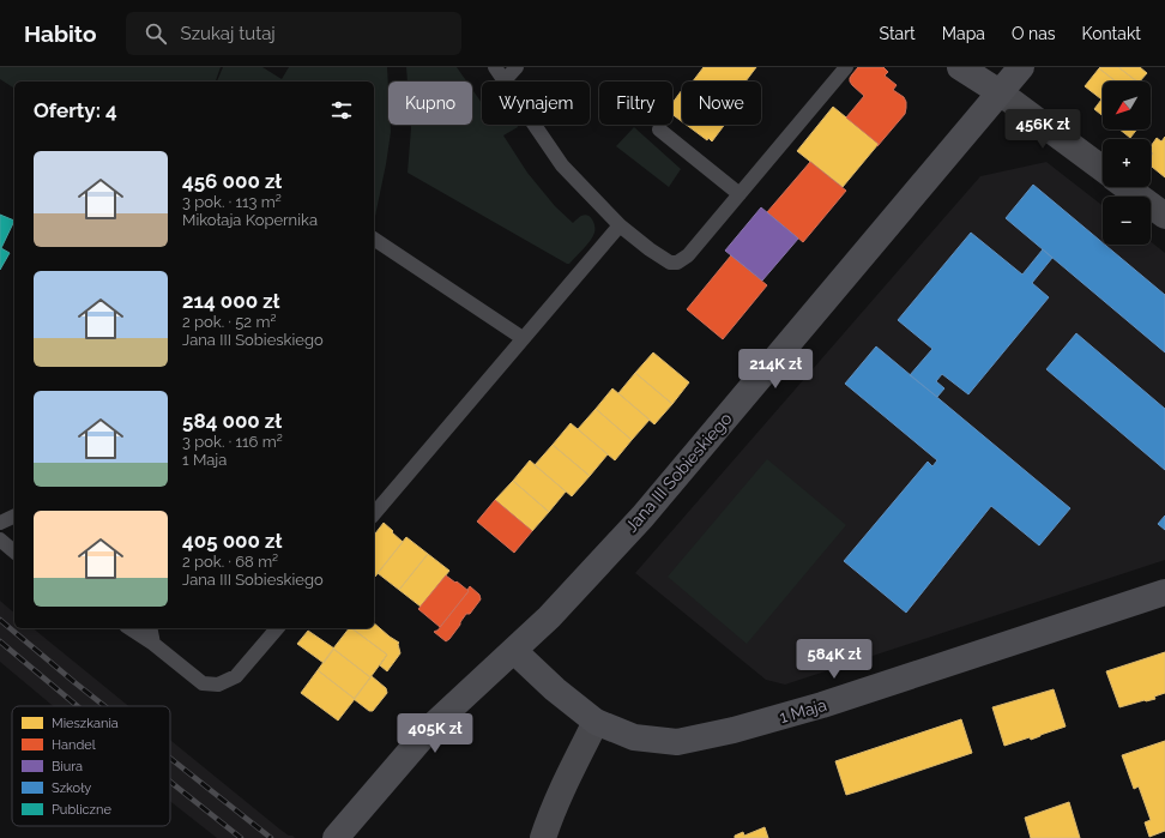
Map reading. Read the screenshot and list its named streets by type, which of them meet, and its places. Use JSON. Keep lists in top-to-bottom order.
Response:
{
  "streets": {
    "street": ["Jana III Sobieskiego", "1 Maja"]
  },
  "crossings": [
    ["Jana III Sobieskiego", "1 Maja"]
  ],
  "legend": [
    "Mieszkania",
    "Handel",
    "Biura",
    "Szkoły",
    "Publiczne"
  ],
  "north": "bottom left",
  "page": {
    "header": "Habito",
    "search": "Szukaj tutaj",
    "nav": [
      "Start",
      "Mapa",
      "O nas",
      "Kontakt"
    ],
    "map_buttons": ["+", "−"],
    "chip": [
      "Kupno",
      "Wynajem",
      "Filtry",
      "Nowe"
    ],
    "heading": "Oferty: 4",
    "price": [
      "456K zł",
      "214K zł",
      "584K zł",
      "405K zł"
    ],
    "list": [
      {
        "name": "456 000 zł",
        "note": "3 pok. · 113 m² · Mikołaja Kopernika"
      },
      {
        "name": "214 000 zł",
        "note": "2 pok. · 52 m² · Jana III Sobieskiego"
      },
      {
        "name": "584 000 zł",
        "note": "3 pok. · 116 m² · 1 Maja"
      },
      {
        "name": "405 000 zł",
        "note": "2 pok. · 68 m² · Jana III Sobieskiego"
      }
    ]
  }
}
